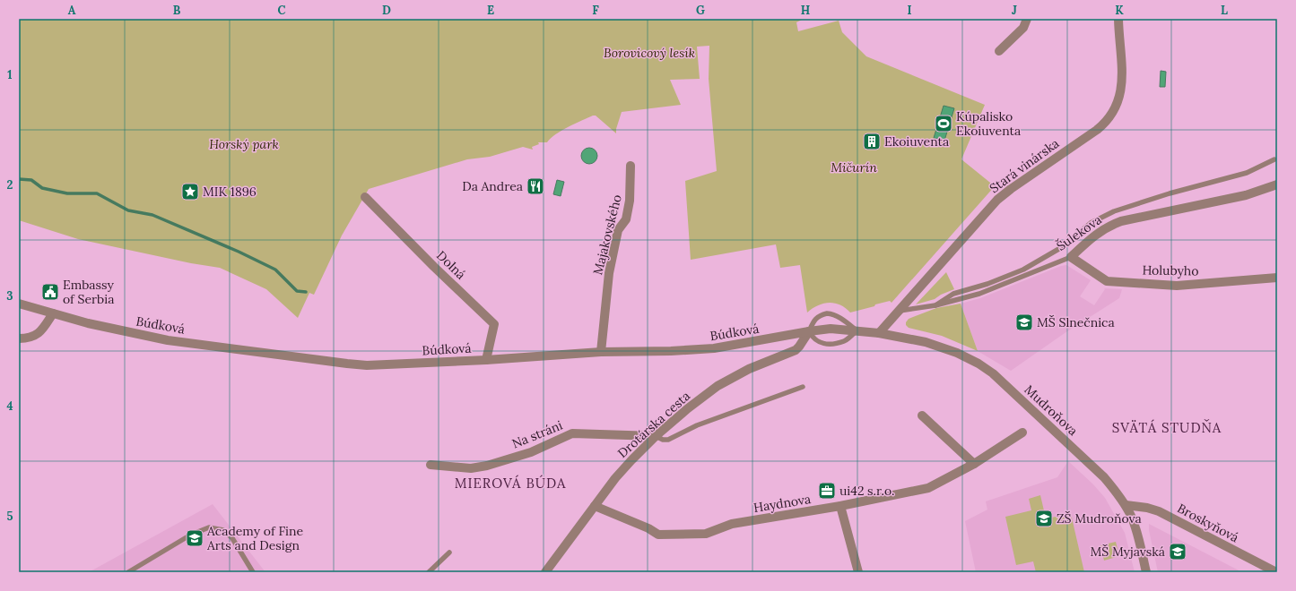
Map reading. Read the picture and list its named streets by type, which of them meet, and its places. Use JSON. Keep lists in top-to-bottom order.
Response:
{
  "streets": {
    "street": [
      "Stará vinárska",
      "Šulekova",
      "Majakovského",
      "Dolná",
      "Holubyho",
      "Búdková",
      "Mudroňova",
      "Drotárska cesta",
      "Na stráni",
      "Haydnova",
      "Broskyňová"
    ]
  },
  "crossings": [
    ["Stará vinárska", "Šulekova"],
    ["Stará vinárska", "Búdková"],
    ["Stará vinárska", "Mudroňova"],
    ["Šulekova", "Holubyho"],
    ["Majakovského", "Búdková"],
    ["Dolná", "Búdková"],
    ["Búdková", "Mudroňova"],
    ["Búdková", "Drotárska cesta"],
    ["Mudroňova", "Broskyňová"],
    ["Drotárska cesta", "Na stráni"],
    ["Drotárska cesta", "Haydnova"]
  ],
  "districts": ["SVÄTÁ STUDŇA", "MIEROVÁ BÚDA"],
  "parks": ["Borovicový lesík", "Horský park", "Mičurín"],
  "places": {
    "sports": ["Kúpalisko Ekoiuventa"],
    "building": ["Ekoiuventa"],
    "restaurant": ["Da Andrea"],
    "place": ["MIK 1896"],
    "public building": ["Embassy of Serbia"],
    "school or university": [
      "MŠ Slnečnica",
      "ZŠ Mudroňova",
      "Academy of Fine Arts and Design",
      "MŠ Myjavská"
    ],
    "office": ["ui42 s.r.o."]
  },
  "grid": {
    "columns": [
      "A",
      "B",
      "C",
      "D",
      "E",
      "F",
      "G",
      "H",
      "I",
      "J",
      "K",
      "L"
    ],
    "rows": [
      "1",
      "2",
      "3",
      "4",
      "5"
    ]
  }
}
